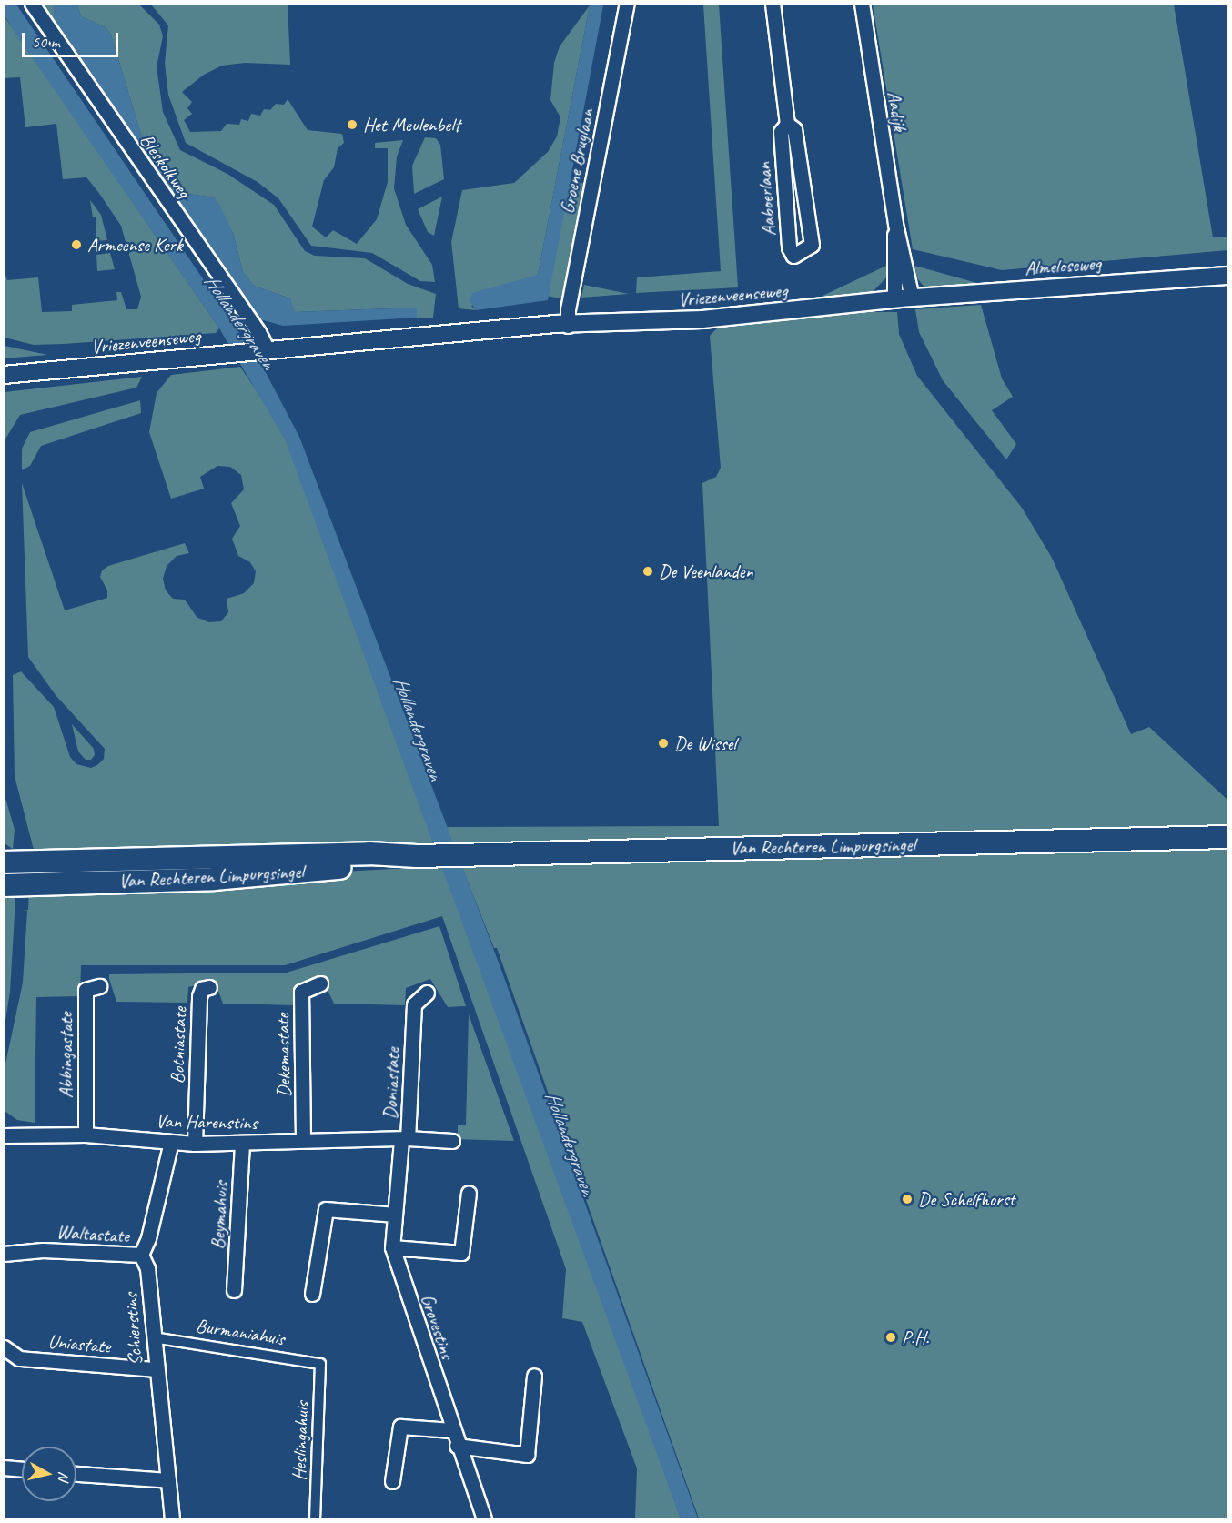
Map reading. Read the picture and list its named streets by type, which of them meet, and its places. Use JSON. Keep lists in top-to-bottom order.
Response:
{
  "streets": {
    "main road": ["Van Rechteren Limpurgsingel"],
    "street": [
      "Aadijk",
      "Groene Bruglaan",
      "Bleskolkweg",
      "Aaboerlaan",
      "Almeloseweg",
      "Vriezenveenseweg",
      "Botniastate",
      "Abbingastate",
      "Dekemastate",
      "Doniastate",
      "Van Harenstins",
      "Beymahuis",
      "Waltastate",
      "Grovestins",
      "Schierstins",
      "Burmaniahuis",
      "Uniastate",
      "Heslingahuis"
    ]
  },
  "crossings": [
    ["Aadijk", "Almeloseweg"],
    ["Aadijk", "Vriezenveenseweg"],
    ["Groene Bruglaan", "Vriezenveenseweg"],
    ["Bleskolkweg", "Vriezenveenseweg"],
    ["Almeloseweg", "Vriezenveenseweg"],
    ["Botniastate", "Van Harenstins"],
    ["Abbingastate", "Van Harenstins"],
    ["Dekemastate", "Van Harenstins"],
    ["Doniastate", "Van Harenstins"],
    ["Doniastate", "Grovestins"],
    ["Van Harenstins", "Beymahuis"],
    ["Van Harenstins", "Grovestins"],
    ["Waltastate", "Schierstins"],
    ["Schierstins", "Burmaniahuis"],
    ["Schierstins", "Uniastate"],
    ["Burmaniahuis", "Heslingahuis"]
  ],
  "water": ["Hollandergraven"],
  "places": [
    "Het Meulenbelt",
    "Armeense Kerk",
    "De Veenlanden",
    "De Wissel",
    "De Schelfhorst",
    "P.H."
  ],
  "scale_bar": "50 m",
  "north": "right"
}
